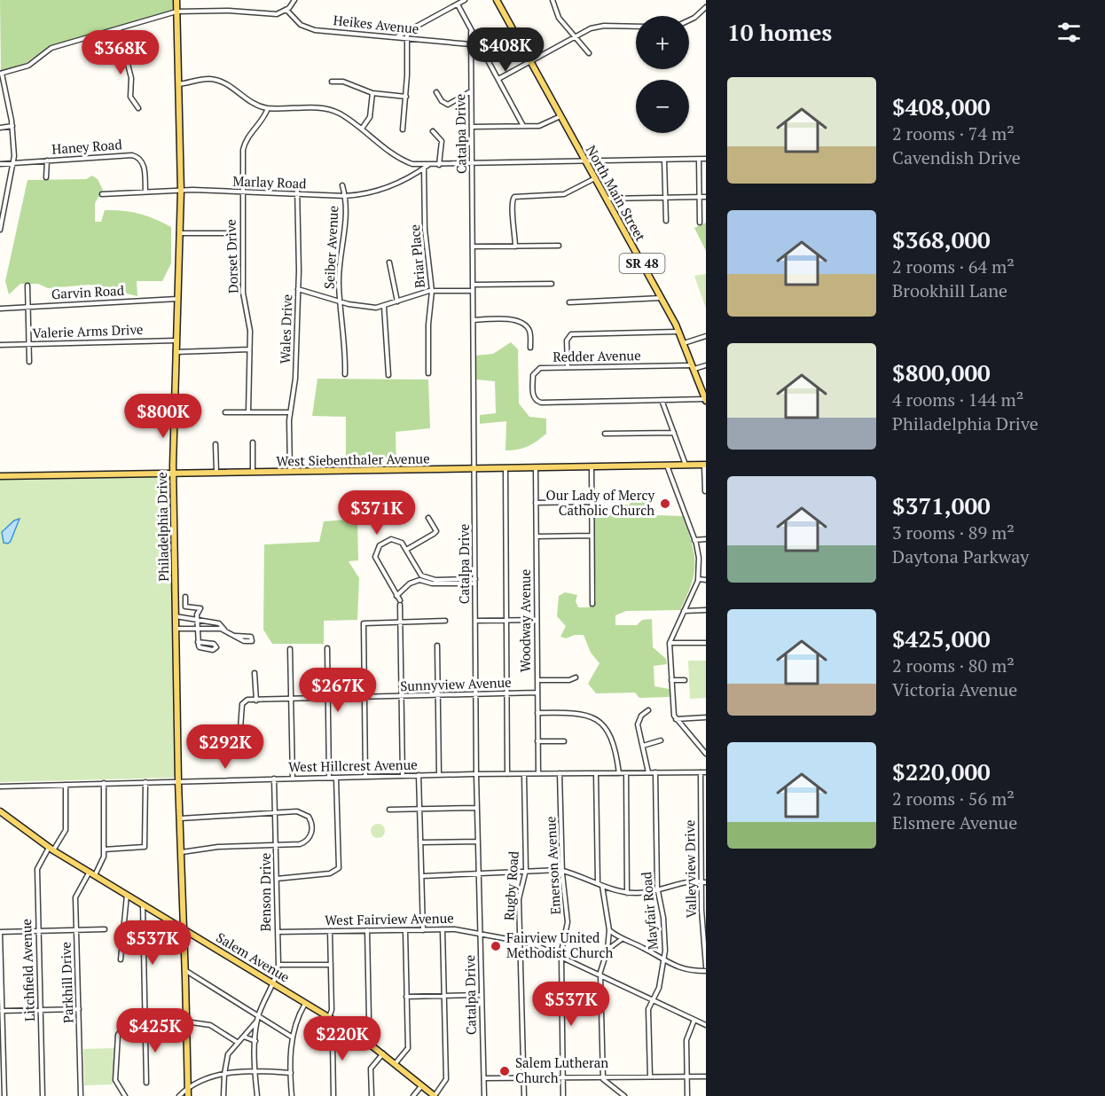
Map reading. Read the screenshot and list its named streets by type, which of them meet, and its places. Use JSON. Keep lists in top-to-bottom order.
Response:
{
  "streets": {
    "main road": [
      "North Main Street",
      "SR 48",
      "West Siebenthaler Avenue",
      "Philadelphia Drive",
      "Salem Avenue"
    ],
    "street": [
      "Heikes Avenue",
      "Catalpa Drive",
      "Haney Road",
      "Marlay Road",
      "Seiber Avenue",
      "Dorset Drive",
      "Briar Place",
      "Garvin Road",
      "Wales Drive",
      "Valerie Arms Drive",
      "Redder Avenue",
      "Woodway Avenue",
      "Sunnyview Avenue",
      "West Hillcrest Avenue",
      "Emerson Avenue",
      "Valleyview Drive",
      "Rugby Road",
      "Benson Drive",
      "Mayfair Road",
      "West Fairview Avenue",
      "Litchfield Avenue",
      "Parkhill Drive"
    ]
  },
  "crossings": [
    ["Heikes Avenue", "Catalpa Drive"],
    ["Catalpa Drive", "West Siebenthaler Avenue"],
    ["Catalpa Drive", "Sunnyview Avenue"],
    ["Catalpa Drive", "West Hillcrest Avenue"],
    ["Catalpa Drive", "West Fairview Avenue"],
    ["Haney Road", "Marlay Road"],
    ["Marlay Road", "Seiber Avenue"],
    ["Marlay Road", "Dorset Drive"],
    ["Marlay Road", "Briar Place"],
    ["Marlay Road", "Wales Drive"],
    ["Marlay Road", "Philadelphia Drive"],
    ["North Main Street", "Redder Avenue"],
    ["Garvin Road", "Philadelphia Drive"],
    ["Wales Drive", "West Siebenthaler Avenue"],
    ["Valerie Arms Drive", "Philadelphia Drive"],
    ["West Siebenthaler Avenue", "Philadelphia Drive"],
    ["West Siebenthaler Avenue", "Woodway Avenue"],
    ["Philadelphia Drive", "West Hillcrest Avenue"],
    ["Philadelphia Drive", "Salem Avenue"],
    ["Woodway Avenue", "Sunnyview Avenue"],
    ["Woodway Avenue", "West Hillcrest Avenue"],
    ["West Hillcrest Avenue", "Emerson Avenue"],
    ["West Hillcrest Avenue", "Valleyview Drive"],
    ["West Hillcrest Avenue", "Rugby Road"],
    ["West Hillcrest Avenue", "Benson Drive"],
    ["West Hillcrest Avenue", "Mayfair Road"],
    ["West Hillcrest Avenue", "Litchfield Avenue"],
    ["West Hillcrest Avenue", "Parkhill Drive"],
    ["Emerson Avenue", "West Fairview Avenue"],
    ["Rugby Road", "West Fairview Avenue"],
    ["Benson Drive", "West Fairview Avenue"],
    ["Benson Drive", "Salem Avenue"],
    ["Mayfair Road", "West Fairview Avenue"],
    ["Salem Avenue", "Litchfield Avenue"],
    ["Salem Avenue", "Parkhill Drive"]
  ],
  "places": ["Our Lady of Mercy Catholic Church", "Fairview United Methodist Church", "Salem Lutheran Church"],
  "page": {
    "heading": "10 homes",
    "map_buttons": ["+", "−"],
    "price": [
      "$408K",
      "$368K",
      "$800K",
      "$371K",
      "$267K",
      "$292K",
      "$537K",
      "$537K",
      "$425K",
      "$220K"
    ],
    "list": [
      {
        "name": "$408,000",
        "note": "2 rooms · 74 m² · Cavendish Drive"
      },
      {
        "name": "$368,000",
        "note": "2 rooms · 64 m² · Brookhill Lane"
      },
      {
        "name": "$800,000",
        "note": "4 rooms · 144 m² · Philadelphia Drive"
      },
      {
        "name": "$371,000",
        "note": "3 rooms · 89 m² · Daytona Parkway"
      },
      {
        "name": "$425,000",
        "note": "2 rooms · 80 m² · Victoria Avenue"
      },
      {
        "name": "$220,000",
        "note": "2 rooms · 56 m² · Elsmere Avenue"
      }
    ]
  }
}
